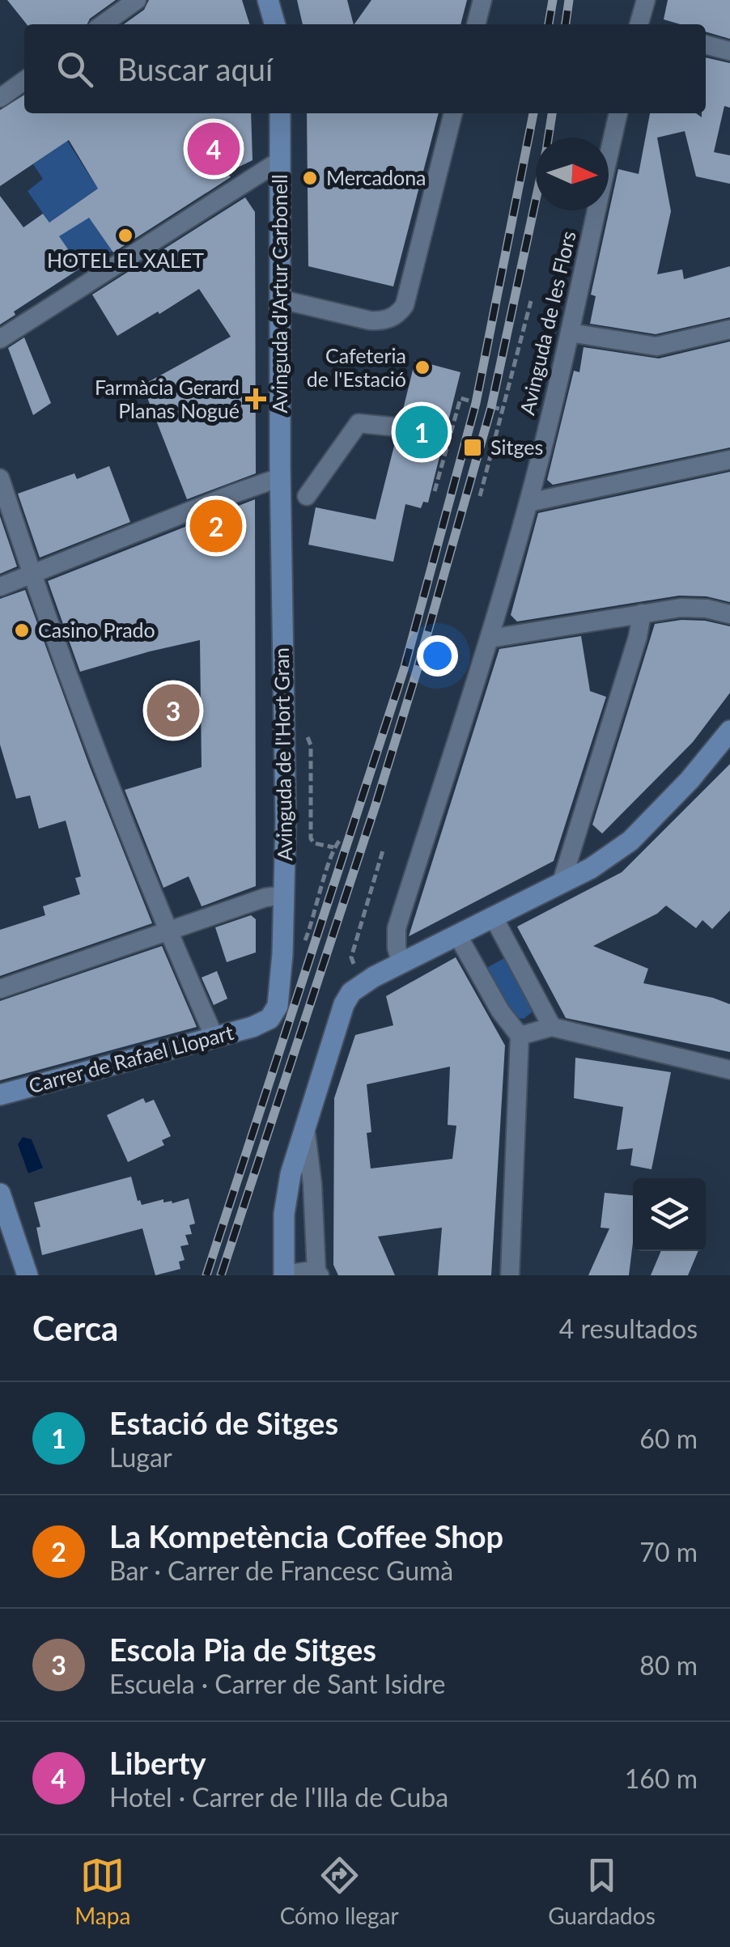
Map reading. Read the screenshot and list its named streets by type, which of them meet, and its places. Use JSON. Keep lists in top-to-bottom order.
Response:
{
  "streets": {
    "street": [
      "Avinguda d'Artur Carbonell",
      "Avinguda de les Flors",
      "Avinguda de l'Hort Gran",
      "Carrer de Rafael Llopart"
    ]
  },
  "crossings": [
    ["Avinguda d'Artur Carbonell", "Avinguda de l'Hort Gran"],
    ["Avinguda de l'Hort Gran", "Carrer de Rafael Llopart"]
  ],
  "places": {
    "other": [
      "Mercadona",
      "HOTEL EL XALET",
      "Cafeteria de l'Estació",
      "Casino Prado"
    ],
    "health": ["Farmàcia Gerard Planas Nogué"],
    "transit": ["Sitges"]
  },
  "north": "right",
  "page": {
    "search": "Buscar aquí",
    "pins": [
      "4",
      "1",
      "2",
      "3"
    ],
    "heading": ["Cerca", "4 resultados"],
    "list": [
      {
        "mark": "1",
        "name": "Estació de Sitges",
        "note": "Lugar",
        "value": "60 m"
      },
      {
        "mark": "2",
        "name": "La Kompetència Coffee Shop",
        "note": "Bar · Carrer de Francesc Gumà",
        "value": "70 m"
      },
      {
        "mark": "3",
        "name": "Escola Pia de Sitges",
        "note": "Escuela · Carrer de Sant Isidre",
        "value": "80 m"
      },
      {
        "mark": "4",
        "name": "Liberty",
        "note": "Hotel · Carrer de l'Illa de Cuba",
        "value": "160 m"
      }
    ],
    "nav": ["Mapa", "Cómo llegar", "Guardados"]
  }
}
